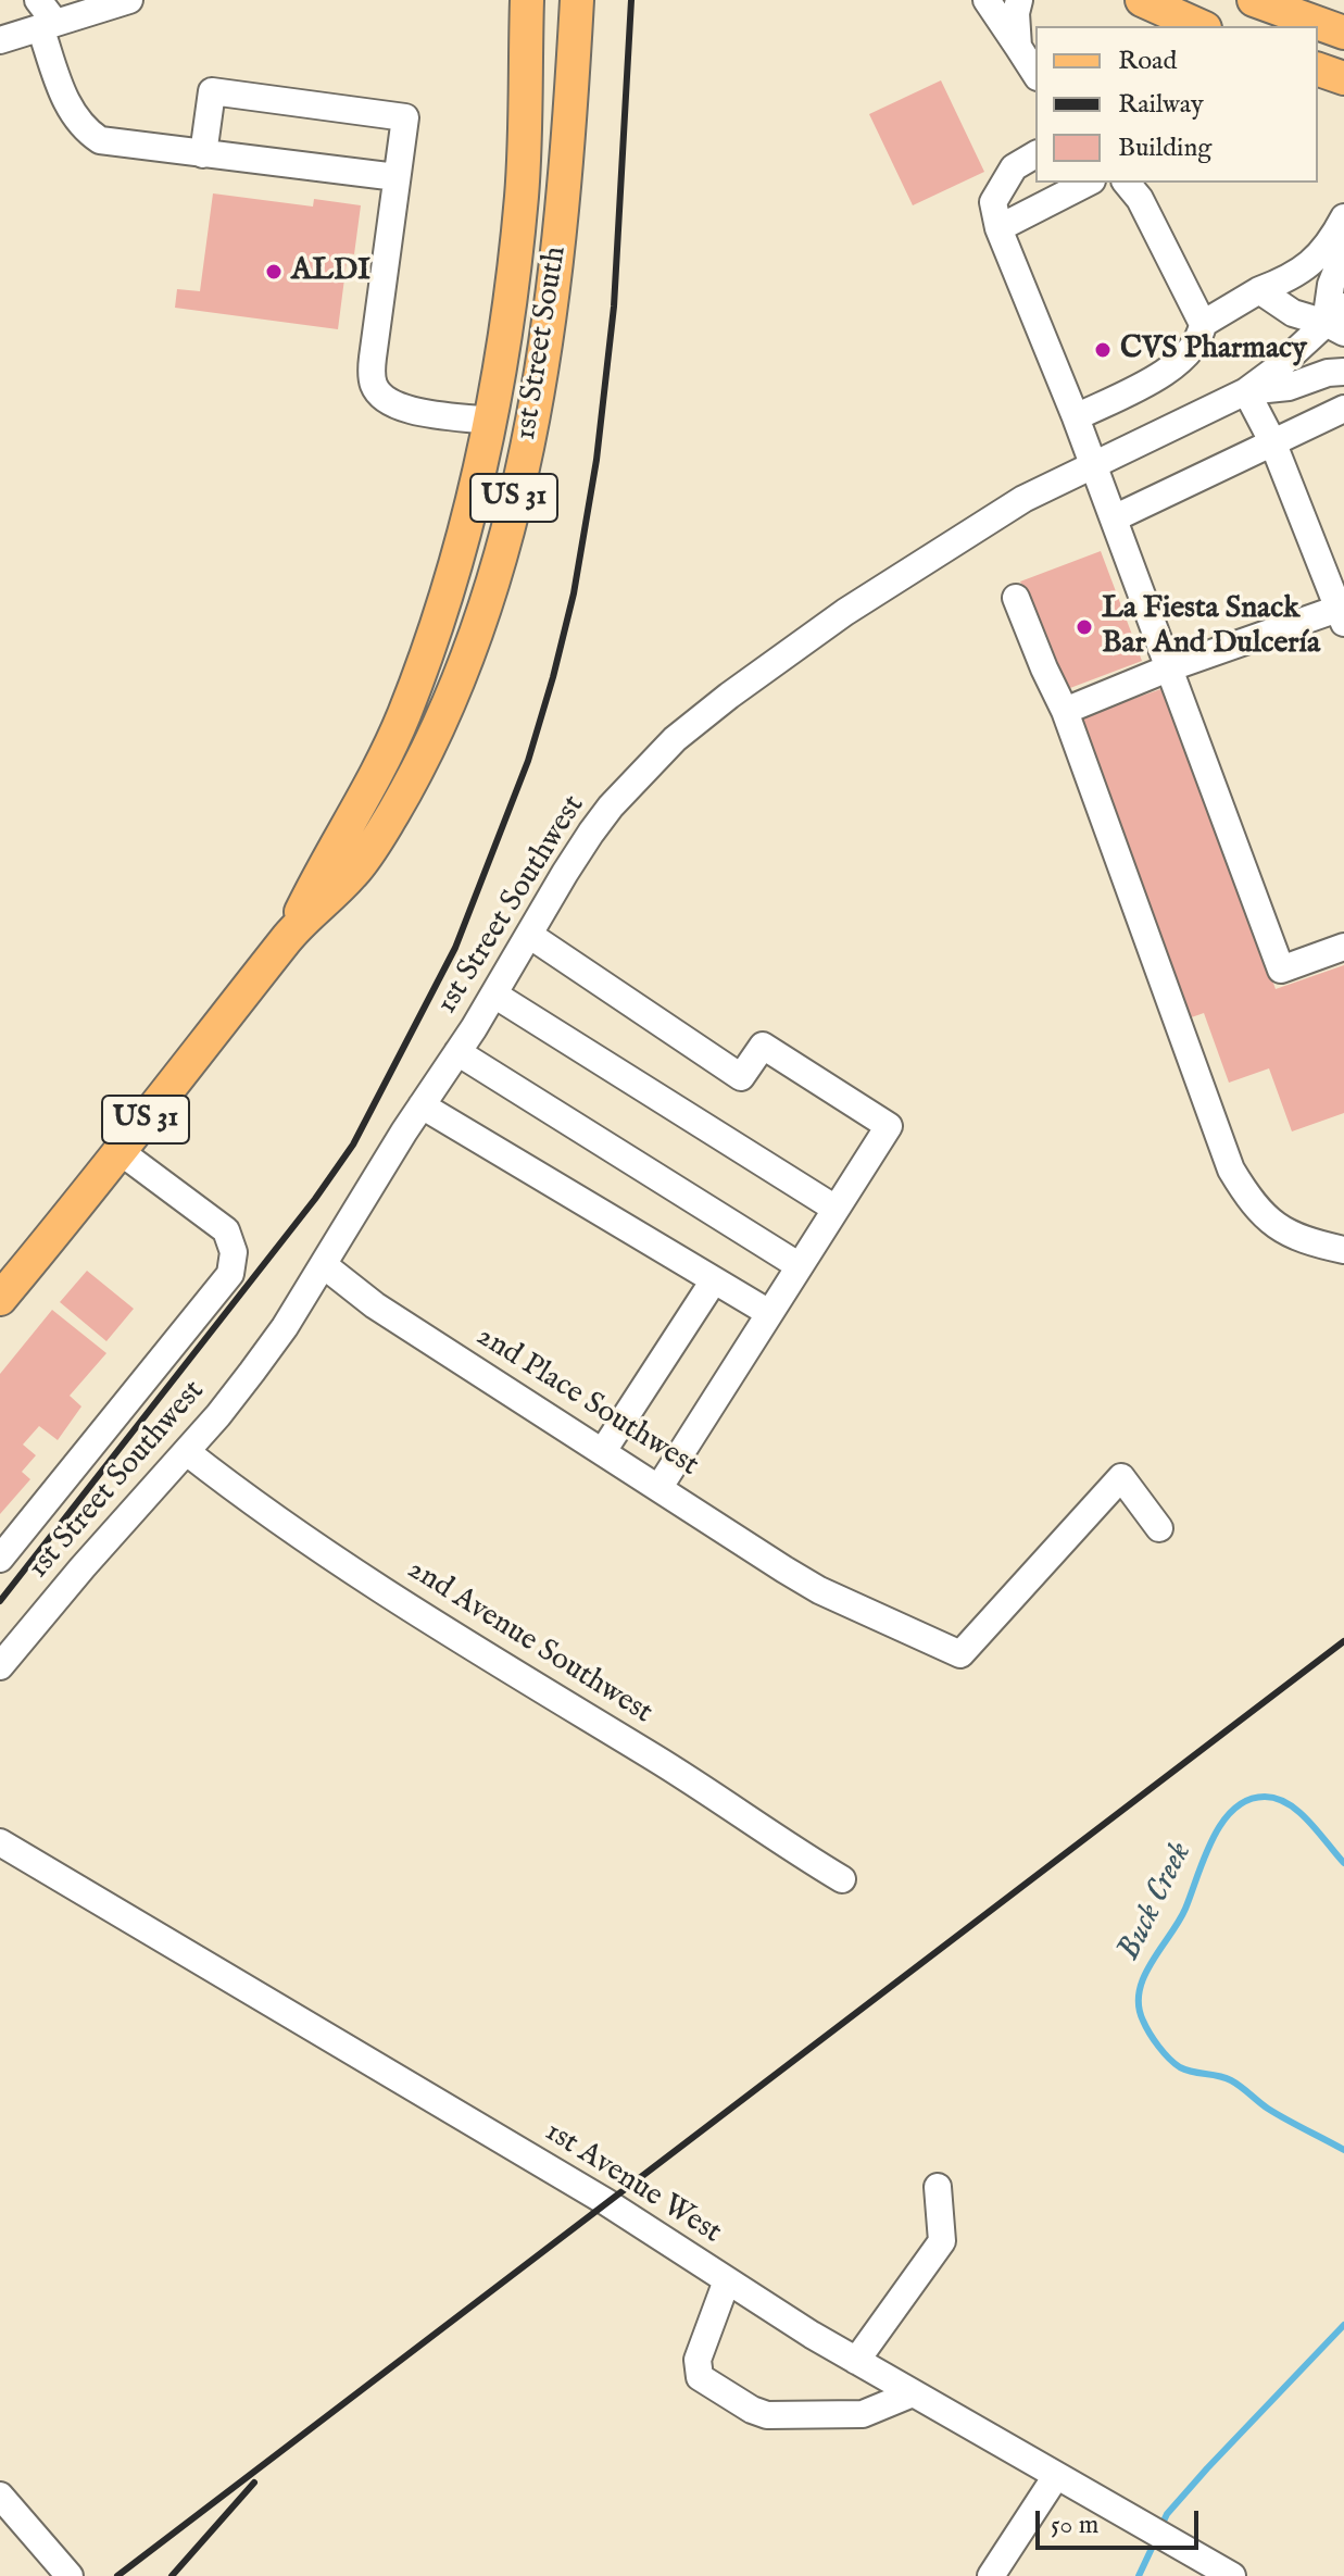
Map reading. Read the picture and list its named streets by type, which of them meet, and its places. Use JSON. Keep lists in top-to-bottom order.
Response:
{
  "streets": {
    "main road": ["1st Street South", "US 31"],
    "street": [
      "1st Street Southwest",
      "2nd Place Southwest",
      "2nd Avenue Southwest",
      "1st Avenue West"
    ]
  },
  "crossings": [
    ["1st Street Southwest", "2nd Place Southwest"],
    ["1st Street Southwest", "2nd Avenue Southwest"]
  ],
  "water": ["Buck Creek"],
  "places": ["ALDI", "CVS Pharmacy", "La Fiesta Snack Bar And Dulcería"],
  "legend": ["Road", "Railway", "Building"],
  "scale_bar": "50 m"
}
